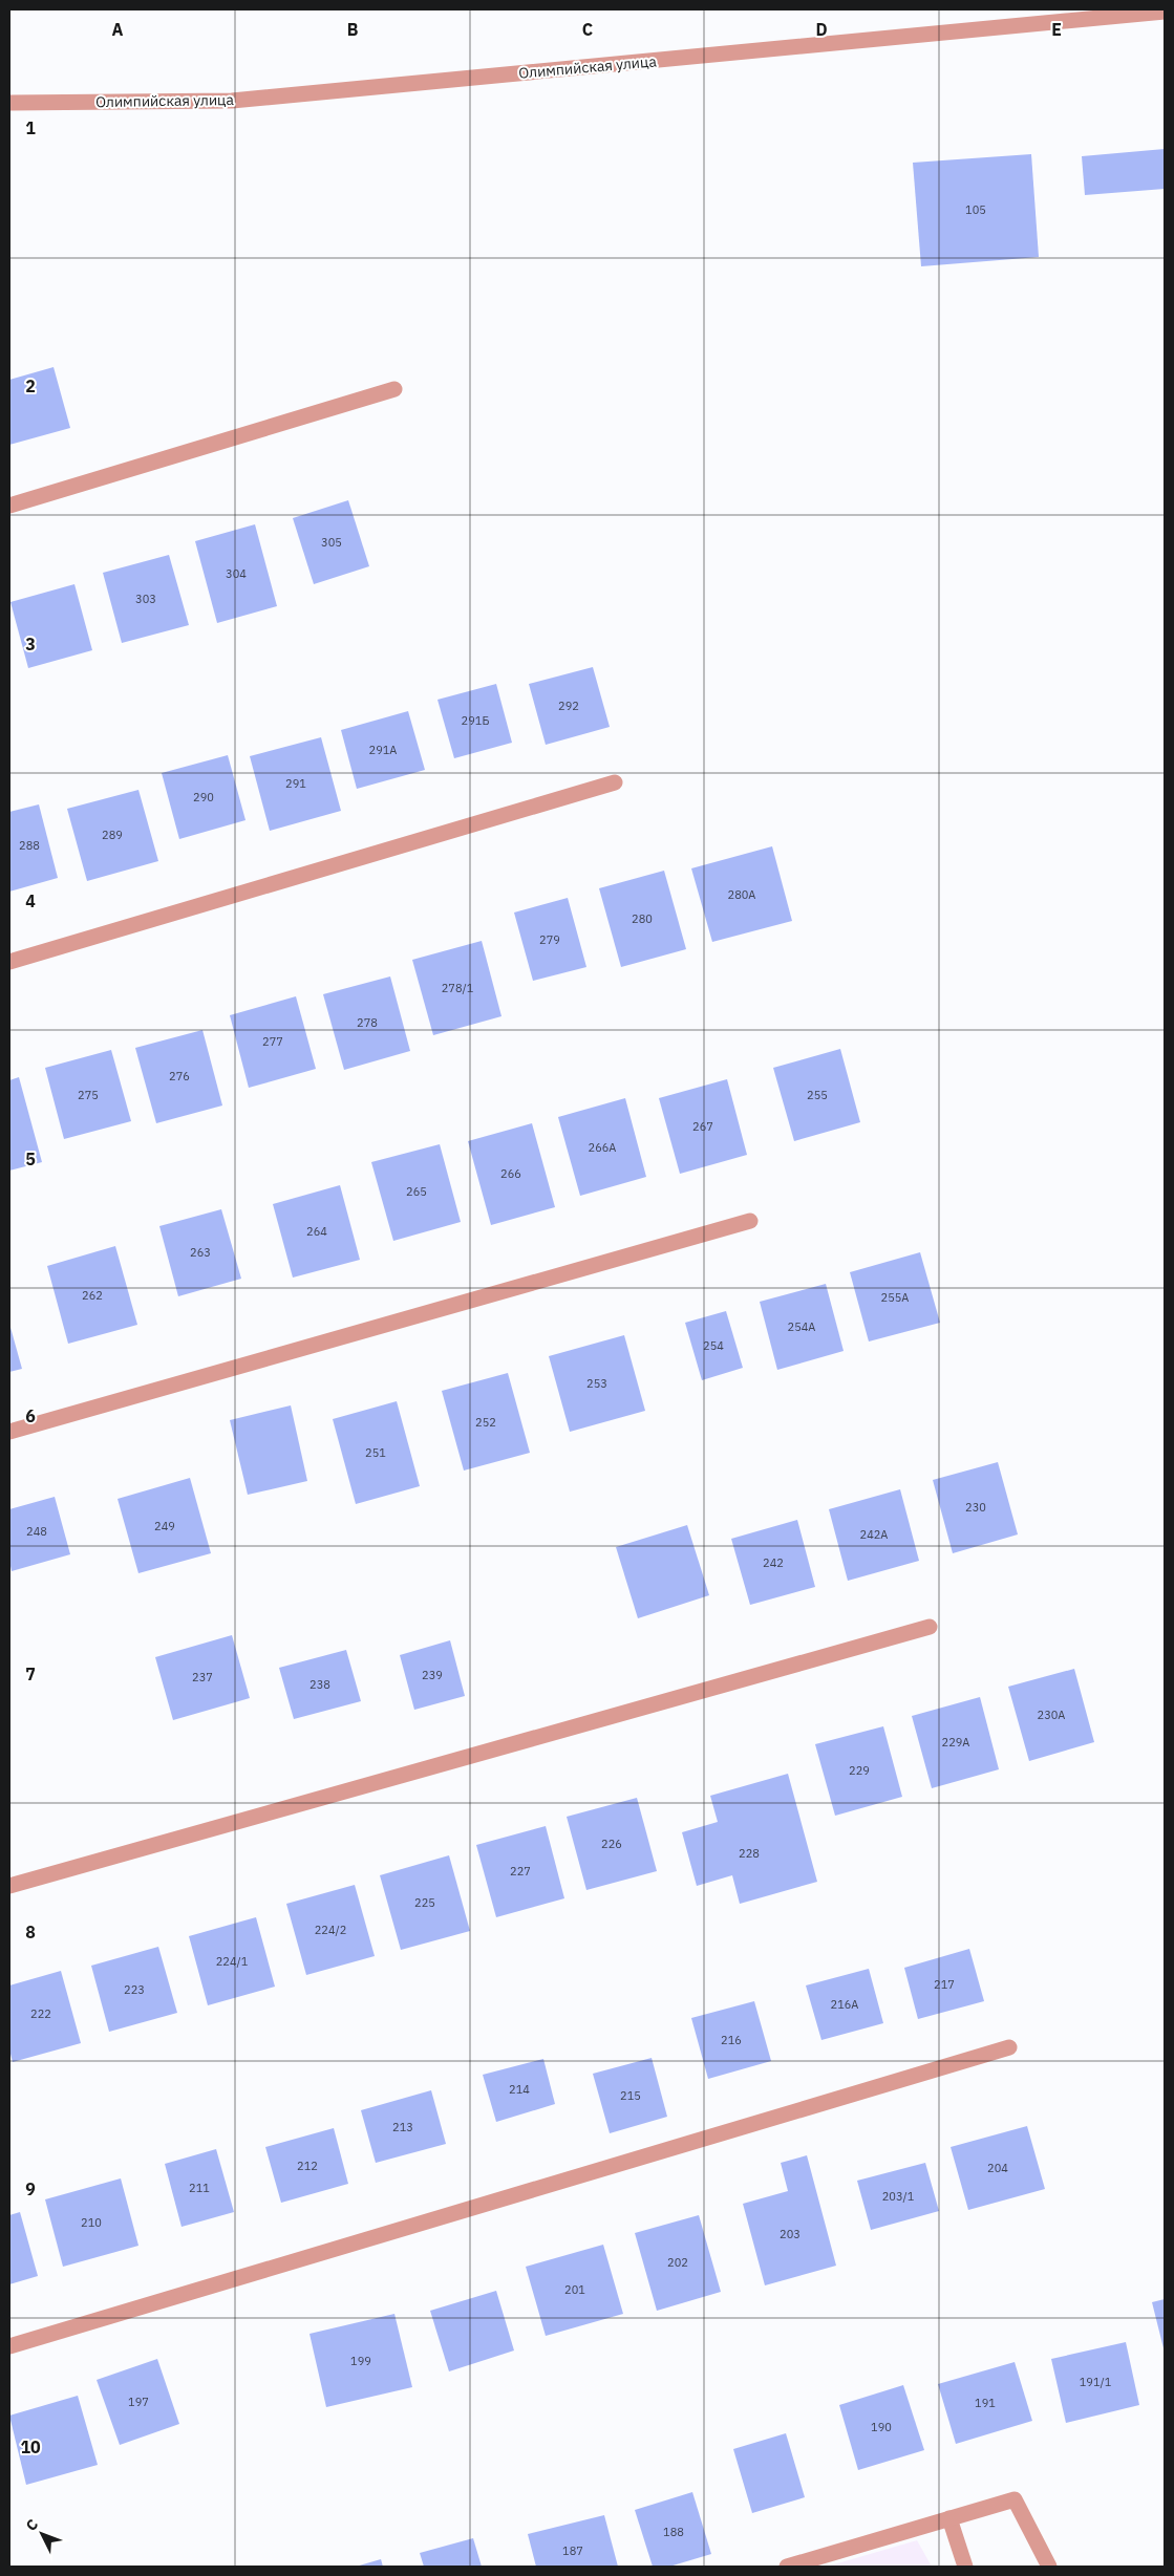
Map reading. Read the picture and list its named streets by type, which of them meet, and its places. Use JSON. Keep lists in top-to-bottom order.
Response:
{
  "streets": {
    "street": ["Олимпийская улица"]
  },
  "house_numbers": [
    "105",
    "305",
    "304",
    "303",
    "292",
    "291Б",
    "291А",
    "291",
    "290",
    "289",
    "288",
    "280А",
    "280",
    "279",
    "278/1",
    "278",
    "277",
    "276",
    "275",
    "255",
    "267",
    "266А",
    "266",
    "265",
    "264",
    "263",
    "262",
    "255А",
    "254А",
    "254",
    "253",
    "252",
    "251",
    "230",
    "249",
    "248",
    "242А",
    "242",
    "239",
    "237",
    "238",
    "230А",
    "229А",
    "229",
    "226",
    "228",
    "227",
    "225",
    "224/2",
    "224/1",
    "217",
    "223",
    "216А",
    "222",
    "216",
    "214",
    "215",
    "213",
    "212",
    "204",
    "211",
    "203/1",
    "210",
    "203",
    "202",
    "201",
    "199",
    "191/1",
    "197",
    "191",
    "190",
    "188",
    "187"
  ],
  "north": "top left",
  "grid": {
    "columns": [
      "A",
      "B",
      "C",
      "D",
      "E"
    ],
    "rows": [
      "1",
      "2",
      "3",
      "4",
      "5",
      "6",
      "7",
      "8",
      "9",
      "10"
    ]
  }
}
